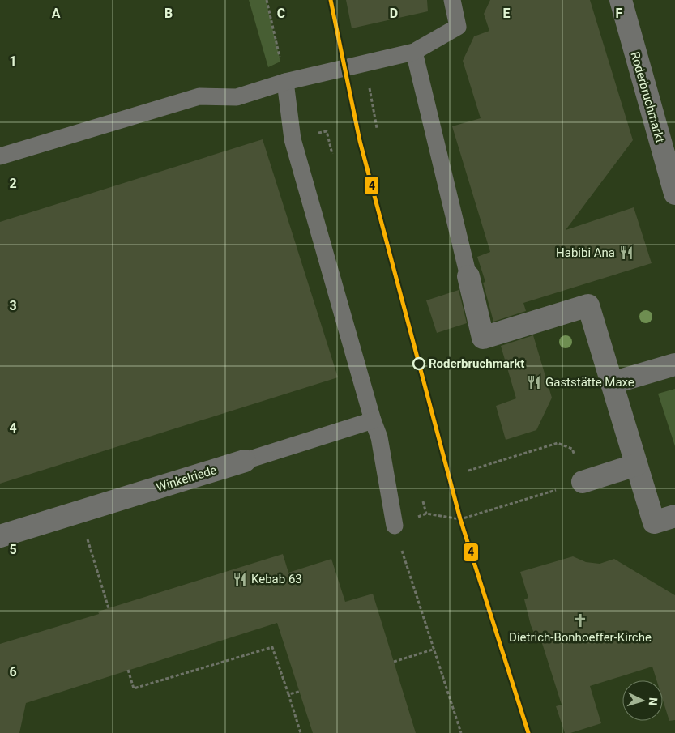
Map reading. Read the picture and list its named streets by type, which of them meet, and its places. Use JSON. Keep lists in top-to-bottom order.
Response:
{
  "streets": {
    "street": ["Roderbruchmarkt", "Winkelriede"]
  },
  "places": {
    "restaurant": ["Habibi Ana", "Gaststätte Maxe", "Kebab 63"],
    "other": ["Roderbruchmarkt"],
    "church": ["Dietrich-Bonhoeffer-Kirche"]
  },
  "lines": ["transit line 4"],
  "north": "right",
  "grid": {
    "columns": [
      "A",
      "B",
      "C",
      "D",
      "E",
      "F"
    ],
    "rows": [
      "1",
      "2",
      "3",
      "4",
      "5",
      "6"
    ]
  }
}
